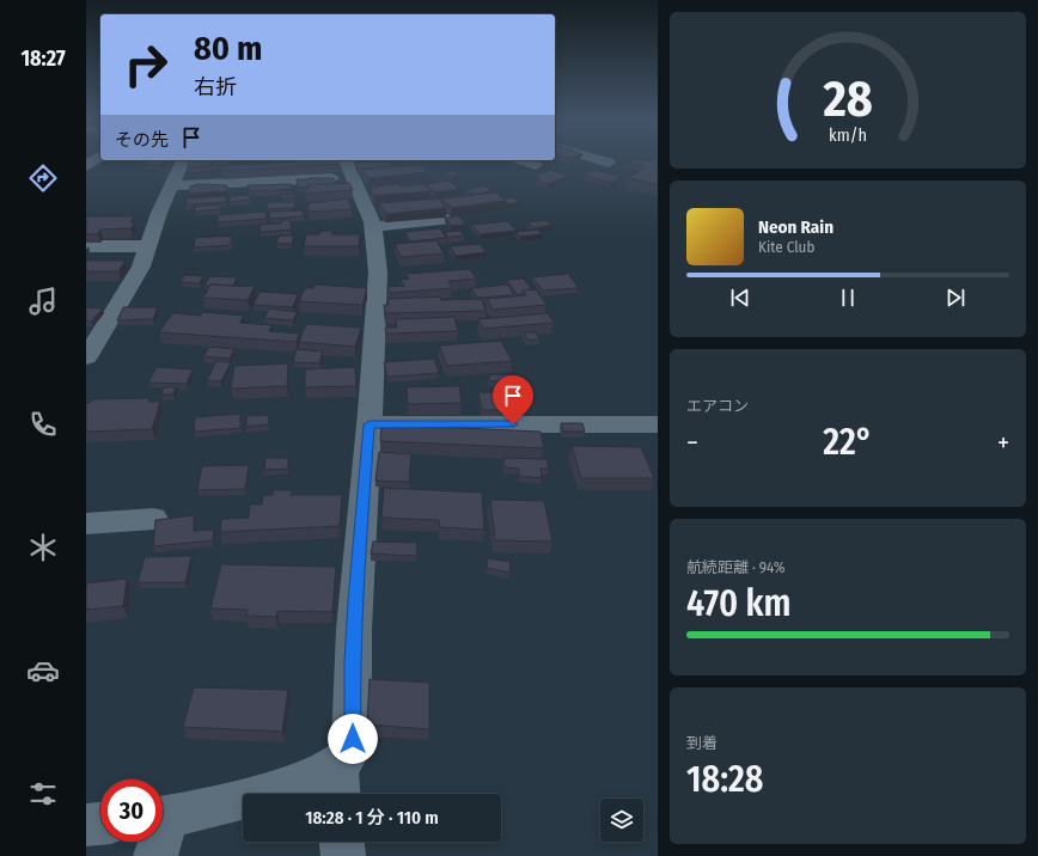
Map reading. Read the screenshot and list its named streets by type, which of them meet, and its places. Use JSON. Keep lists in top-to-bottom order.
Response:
{
  "page": {
    "tabs": "18:27",
    "turn": ["80 m", "右折"],
    "then": "その先",
    "song": ["Neon Rain", "Kite Club"],
    "tile": [
      "エアコン",
      ["航続距離 · 94%", "470 km"],
      ["到着", "18:28"]
    ],
    "heat": ["−", "22°", "+"],
    "limit": "30",
    "trip": "18:28 · 1 分 · 110 m",
    "gauge": ["28", "km/h"]
  }
}
